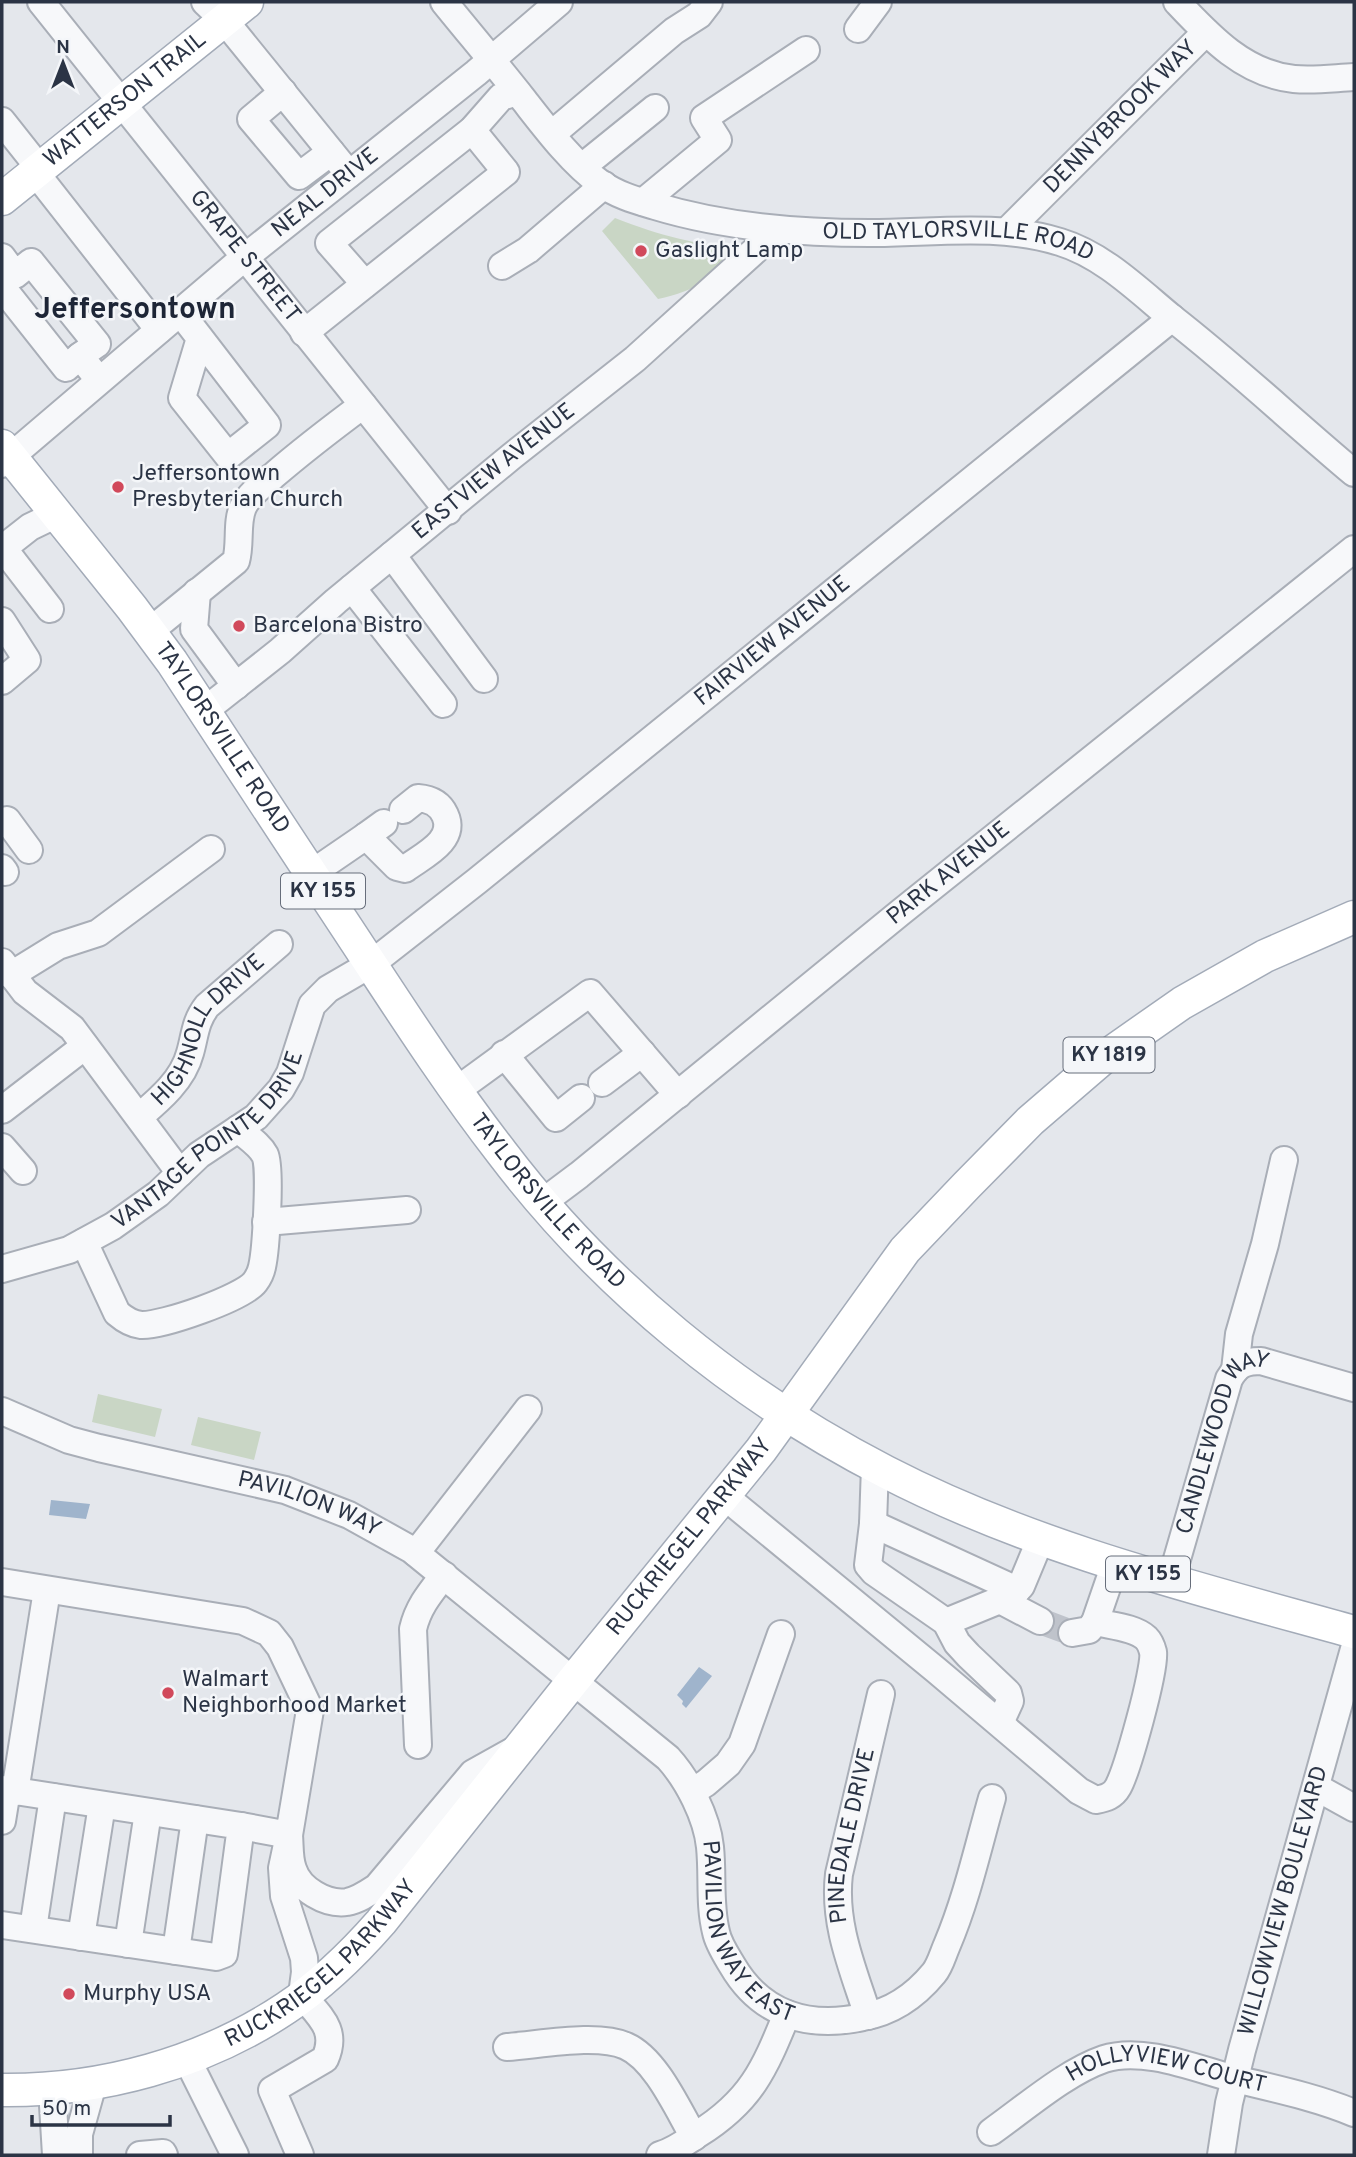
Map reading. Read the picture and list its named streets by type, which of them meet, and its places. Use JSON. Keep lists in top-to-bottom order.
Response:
{
  "streets": {
    "main road": [
      "WATTERSON TRAIL",
      "TAYLORSVILLE ROAD",
      "KY 155",
      "KY 1819",
      "RUCKRIEGEL PARKWAY"
    ],
    "street": [
      "DENNYBROOK WAY",
      "NEAL DRIVE",
      "OLD TAYLORSVILLE ROAD",
      "GRAPE STREET",
      "EASTVIEW AVENUE",
      "FAIRVIEW AVENUE",
      "PARK AVENUE",
      "HIGHNOLL DRIVE",
      "VANTAGE POINTE DRIVE",
      "CANDLEWOOD WAY",
      "PAVILION WAY",
      "PINEDALE DRIVE",
      "WILLOWVIEW BOULEVARD",
      "PAVILION WAY EAST",
      "HOLLYVIEW COURT"
    ]
  },
  "crossings": [
    ["WATTERSON TRAIL", "GRAPE STREET"],
    ["DENNYBROOK WAY", "OLD TAYLORSVILLE ROAD"],
    ["NEAL DRIVE", "OLD TAYLORSVILLE ROAD"],
    ["NEAL DRIVE", "GRAPE STREET"],
    ["NEAL DRIVE", "TAYLORSVILLE ROAD"],
    ["OLD TAYLORSVILLE ROAD", "EASTVIEW AVENUE"],
    ["OLD TAYLORSVILLE ROAD", "FAIRVIEW AVENUE"],
    ["GRAPE STREET", "EASTVIEW AVENUE"],
    ["EASTVIEW AVENUE", "TAYLORSVILLE ROAD"],
    ["FAIRVIEW AVENUE", "TAYLORSVILLE ROAD"],
    ["FAIRVIEW AVENUE", "VANTAGE POINTE DRIVE"],
    ["TAYLORSVILLE ROAD", "PARK AVENUE"],
    ["TAYLORSVILLE ROAD", "VANTAGE POINTE DRIVE"],
    ["TAYLORSVILLE ROAD", "CANDLEWOOD WAY"],
    ["TAYLORSVILLE ROAD", "RUCKRIEGEL PARKWAY"],
    ["PAVILION WAY", "RUCKRIEGEL PARKWAY"],
    ["PAVILION WAY", "PAVILION WAY EAST"],
    ["RUCKRIEGEL PARKWAY", "PAVILION WAY EAST"],
    ["PINEDALE DRIVE", "PAVILION WAY EAST"],
    ["WILLOWVIEW BOULEVARD", "HOLLYVIEW COURT"]
  ],
  "districts": ["Jeffersontown"],
  "places": [
    "Gaslight Lamp",
    "Jeffersontown Presbyterian Church",
    "Barcelona Bistro",
    "Walmart Neighborhood Market",
    "Murphy USA"
  ],
  "scale_bar": "50 m",
  "north": "top"
}
